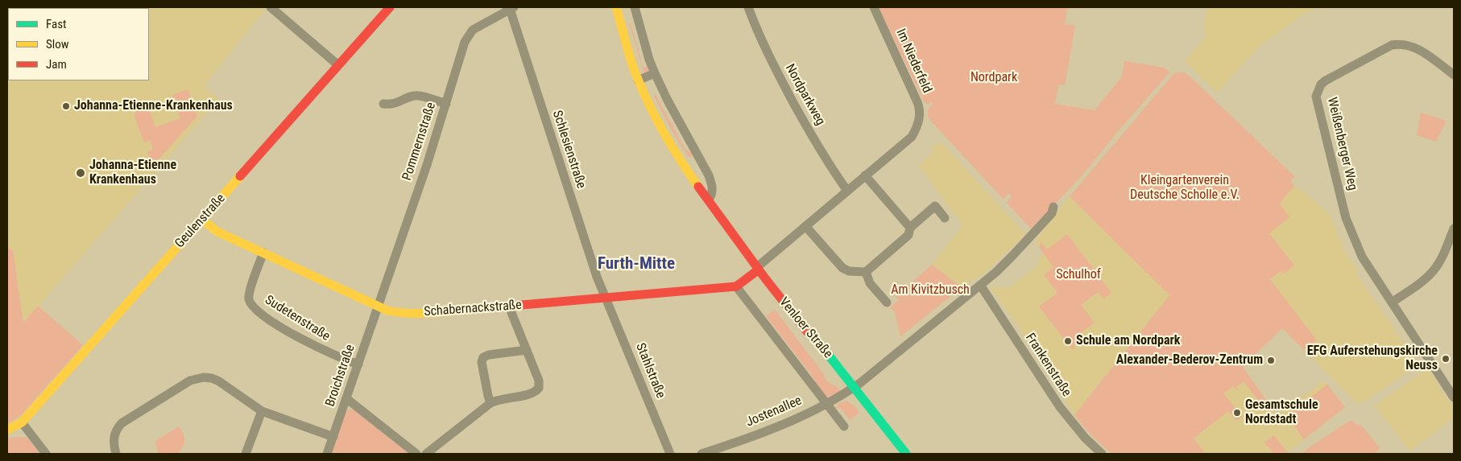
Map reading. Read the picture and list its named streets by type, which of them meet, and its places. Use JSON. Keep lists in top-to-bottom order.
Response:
{
  "streets": {
    "street": [
      "Im Niederfeld",
      "Nordparkweg",
      "Pommernstraße",
      "Weißenberger Weg",
      "Schlesienstraße",
      "Geulenstraße",
      "Schabernackstraße",
      "Sudetenstraße",
      "Venloer Straße",
      "Frankenstraße",
      "Stahlstraße",
      "Broichstraße",
      "Jostenallee"
    ]
  },
  "crossings": [
    ["Pommernstraße", "Schlesienstraße"],
    ["Pommernstraße", "Schabernackstraße"],
    ["Pommernstraße", "Broichstraße"],
    ["Schlesienstraße", "Schabernackstraße"],
    ["Schlesienstraße", "Stahlstraße"],
    ["Geulenstraße", "Schabernackstraße"],
    ["Schabernackstraße", "Sudetenstraße"],
    ["Schabernackstraße", "Stahlstraße"],
    ["Schabernackstraße", "Broichstraße"],
    ["Sudetenstraße", "Broichstraße"],
    ["Venloer Straße", "Jostenallee"]
  ],
  "districts": ["Furth-Mitte"],
  "parks": [
    "Nordpark",
    "Kleingartenverein Deutsche Scholle e.V.",
    "Schulhof",
    "Am Kivitzbusch"
  ],
  "places": [
    "Johanna-Etienne-Krankenhaus",
    "Johanna-Etienne Krankenhaus",
    "Schule am Nordpark",
    "EFG Auferstehungskirche Neuss",
    "Alexander-Bederov-Zentrum",
    "Gesamtschule Nordstadt"
  ],
  "legend": ["Fast", "Slow", "Jam"]
}
